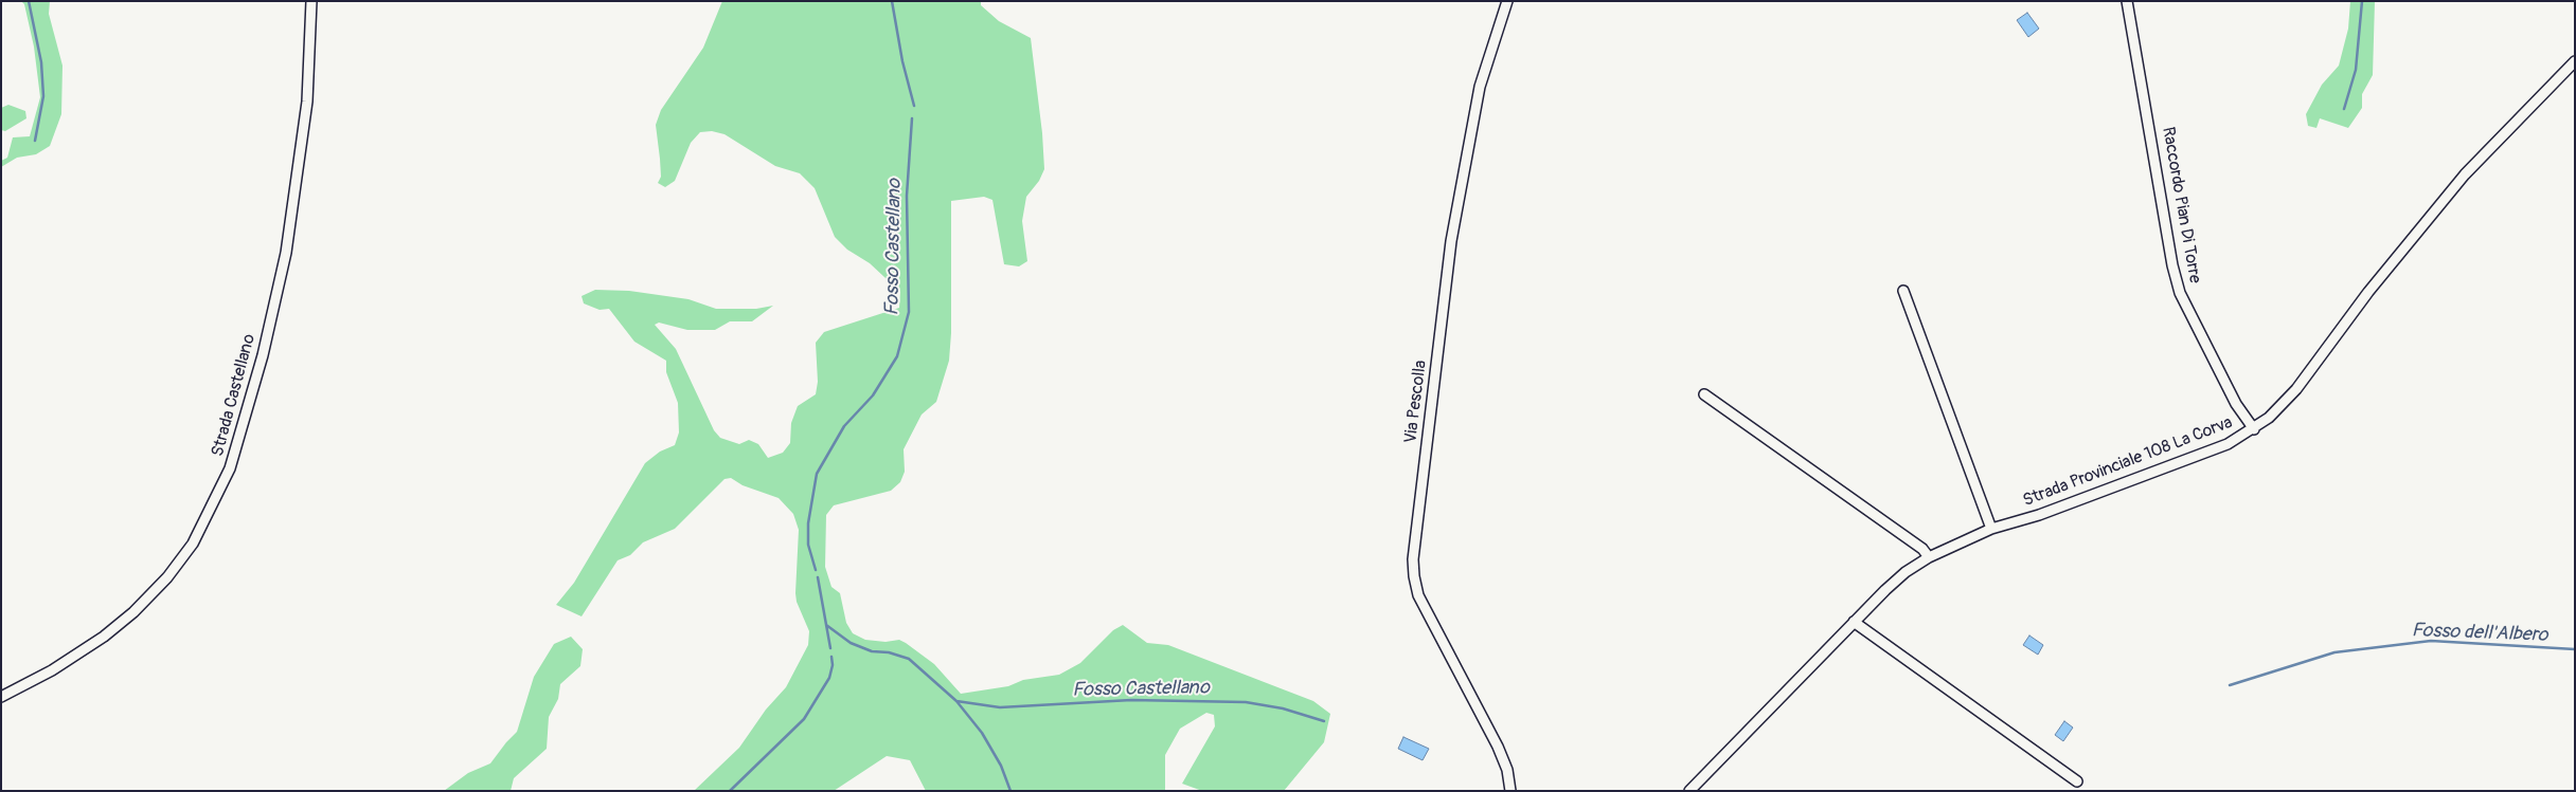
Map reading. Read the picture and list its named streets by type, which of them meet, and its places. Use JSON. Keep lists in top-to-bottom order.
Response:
{
  "streets": {
    "street": [
      "Raccordo Pian Di Torre",
      "Strada Castellano",
      "Via Pescolla",
      "Strada Provinciale 108 La Corva"
    ]
  },
  "crossings": [
    ["Raccordo Pian Di Torre", "Strada Provinciale 108 La Corva"]
  ],
  "water": ["Fosso Castellano", "Fosso dell'Albero"]
}
